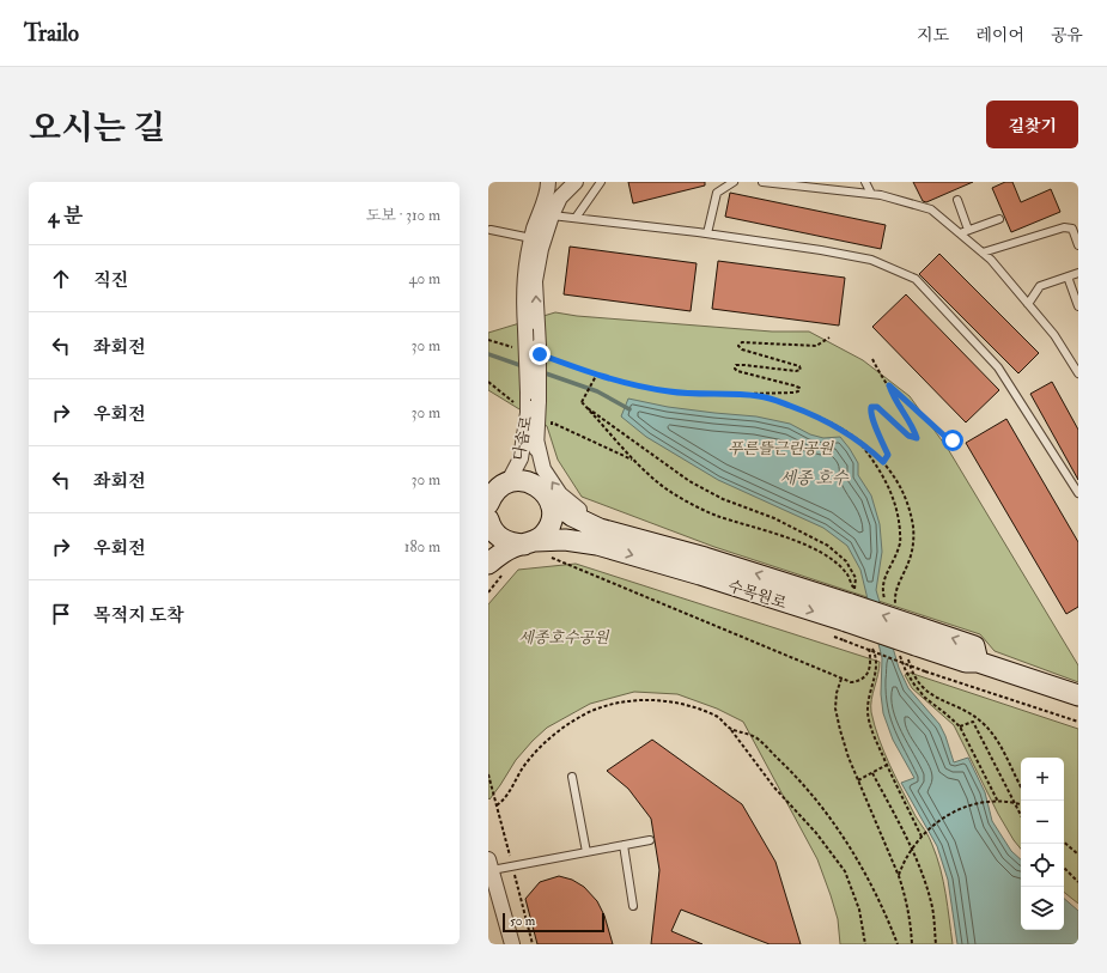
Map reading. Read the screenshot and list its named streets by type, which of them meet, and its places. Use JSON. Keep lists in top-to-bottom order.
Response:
{
  "streets": {
    "street": ["다솜로", "수목원로"]
  },
  "crossings": [
    ["다솜로", "수목원로"]
  ],
  "water": ["세종 호수"],
  "parks": ["푸른뜰근린공원", "세종호수공원"],
  "scale_bar": "50 m",
  "page": {
    "header": "Trailo",
    "nav": ["지도", "레이어", "공유"],
    "title": "오시는 길",
    "buttons": "길찾기",
    "heading": ["4 분", "도보 · 310 m"],
    "list": [
      ["직진", "40 m"],
      ["좌회전", "30 m"],
      ["우회전", "30 m"],
      ["좌회전", "30 m"],
      ["우회전", "180 m"],
      "목적지 도착"
    ],
    "map_buttons": ["+", "−"],
    "scale": "50 m"
  }
}
